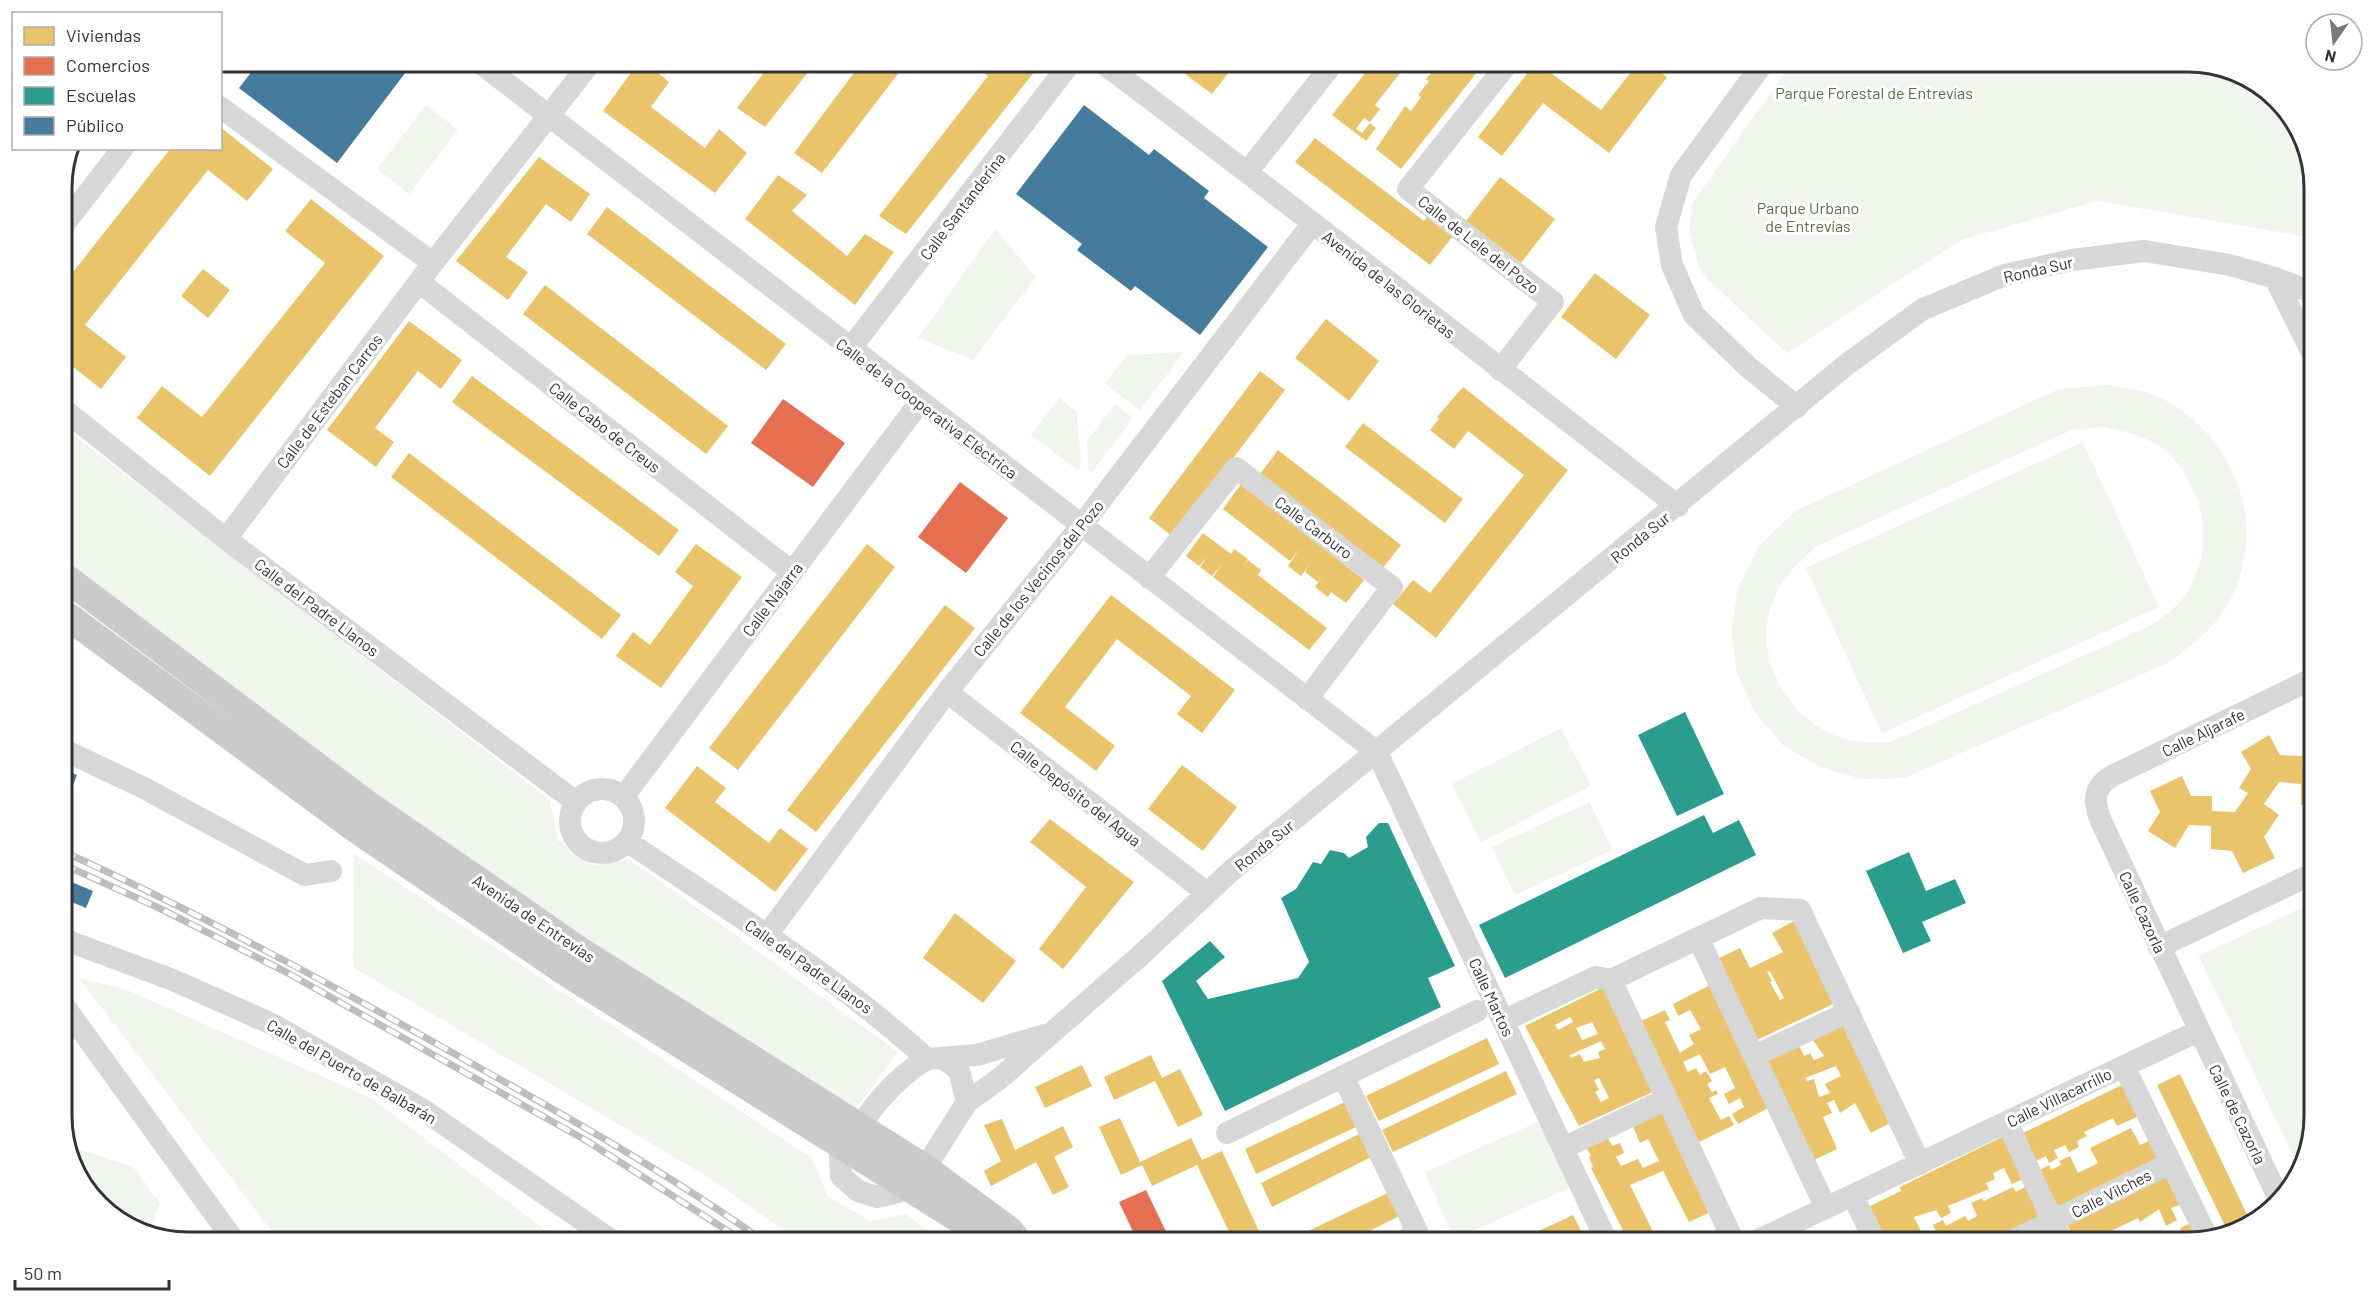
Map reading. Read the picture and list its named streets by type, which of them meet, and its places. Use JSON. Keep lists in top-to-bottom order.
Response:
{
  "streets": {
    "main road": ["Avenida de Entrevías"],
    "street": [
      "Calle Santanderina",
      "Calle de Lele del Pozo",
      "Ronda Sur",
      "Avenida de las Glorietas",
      "Calle de Esteban Carros",
      "Calle de la Cooperativa Eléctrica",
      "Calle Cabo de Creus",
      "Calle Carburo",
      "Calle de los Vecinos del Pozo",
      "Calle Najarra",
      "Calle del Padre Llanos",
      "Calle Aljarafe",
      "Calle Depósito del Agua",
      "Calle Cazorla",
      "Calle Martos",
      "Calle del Puerto de Balbarán",
      "Calle Villacarrillo",
      "Calle de Cazorla",
      "Calle Vilches"
    ]
  },
  "crossings": [
    ["Calle Santanderina", "Calle de la Cooperativa Eléctrica"],
    ["Calle de Lele del Pozo", "Avenida de las Glorietas"],
    ["Ronda Sur", "Avenida de las Glorietas"],
    ["Ronda Sur", "Calle de la Cooperativa Eléctrica"],
    ["Ronda Sur", "Calle del Padre Llanos"],
    ["Ronda Sur", "Calle Depósito del Agua"],
    ["Ronda Sur", "Avenida de Entrevías"],
    ["Ronda Sur", "Calle Martos"],
    ["Avenida de las Glorietas", "Calle de los Vecinos del Pozo"],
    ["Calle de Esteban Carros", "Calle de la Cooperativa Eléctrica"],
    ["Calle de Esteban Carros", "Calle Cabo de Creus"],
    ["Calle de Esteban Carros", "Calle del Padre Llanos"],
    ["Calle de la Cooperativa Eléctrica", "Calle Carburo"],
    ["Calle de la Cooperativa Eléctrica", "Calle de los Vecinos del Pozo"],
    ["Calle de la Cooperativa Eléctrica", "Calle Najarra"],
    ["Calle de la Cooperativa Eléctrica", "Calle Martos"],
    ["Calle Cabo de Creus", "Calle Najarra"],
    ["Calle de los Vecinos del Pozo", "Calle del Padre Llanos"],
    ["Calle de los Vecinos del Pozo", "Calle Depósito del Agua"],
    ["Calle Najarra", "Calle del Padre Llanos"],
    ["Calle Aljarafe", "Calle Cazorla"],
    ["Calle Cazorla", "Calle Villacarrillo"],
    ["Calle Cazorla", "Calle de Cazorla"],
    ["Calle Villacarrillo", "Calle de Cazorla"],
    ["Calle Villacarrillo", "Calle Vilches"]
  ],
  "parks": ["Parque Forestal de Entrevías", "Parque Urbano de Entrevías"],
  "legend": [
    "Viviendas",
    "Comercios",
    "Escuelas",
    "Público"
  ],
  "scale_bar": "50 m",
  "north": "bottom"
}
